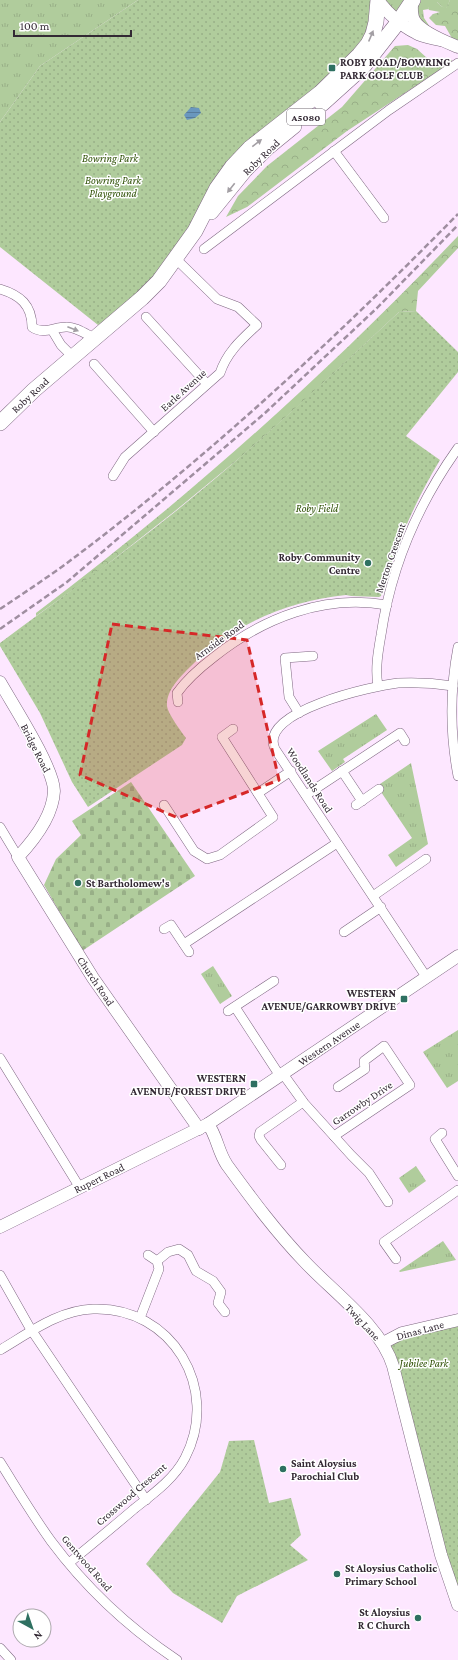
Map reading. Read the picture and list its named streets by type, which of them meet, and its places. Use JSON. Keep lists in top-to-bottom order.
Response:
{
  "streets": {
    "main road": ["A5080", "Roby Road"],
    "street": [
      "Earle Avenue",
      "Merton Crescent",
      "Arnside Road",
      "Bridge Road",
      "Woodlands Road",
      "Church Road",
      "Western Avenue",
      "Garrowby Drive",
      "Rupert Road",
      "Twig Lane",
      "Dinas Lane",
      "Crosswood Crescent",
      "Gentwood Road"
    ]
  },
  "crossings": [
    ["Roby Road", "Earle Avenue"],
    ["Merton Crescent", "Arnside Road"],
    ["Merton Crescent", "Woodlands Road"],
    ["Bridge Road", "Church Road"],
    ["Woodlands Road", "Western Avenue"],
    ["Church Road", "Western Avenue"],
    ["Church Road", "Rupert Road"],
    ["Church Road", "Twig Lane"],
    ["Western Avenue", "Garrowby Drive"],
    ["Western Avenue", "Rupert Road"],
    ["Western Avenue", "Twig Lane"],
    ["Rupert Road", "Twig Lane"],
    ["Twig Lane", "Dinas Lane"],
    ["Crosswood Crescent", "Gentwood Road"]
  ],
  "parks": [
    "Bowring Park",
    "Bowring Park Playground",
    "Roby Field",
    "Jubilee Park"
  ],
  "places": {
    "transit": ["ROBY ROAD/BOWRING PARK GOLF CLUB", "WESTERN AVENUE/GARROWBY DRIVE", "WESTERN AVENUE/FOREST DRIVE"],
    "other": [
      "Roby Community Centre",
      "St Bartholomew's",
      "Saint Aloysius Parochial Club",
      "St Aloysius Catholic Primary School",
      "St Aloysius R C Church"
    ]
  },
  "scale_bar": "100 m",
  "north": "bottom right"
}
